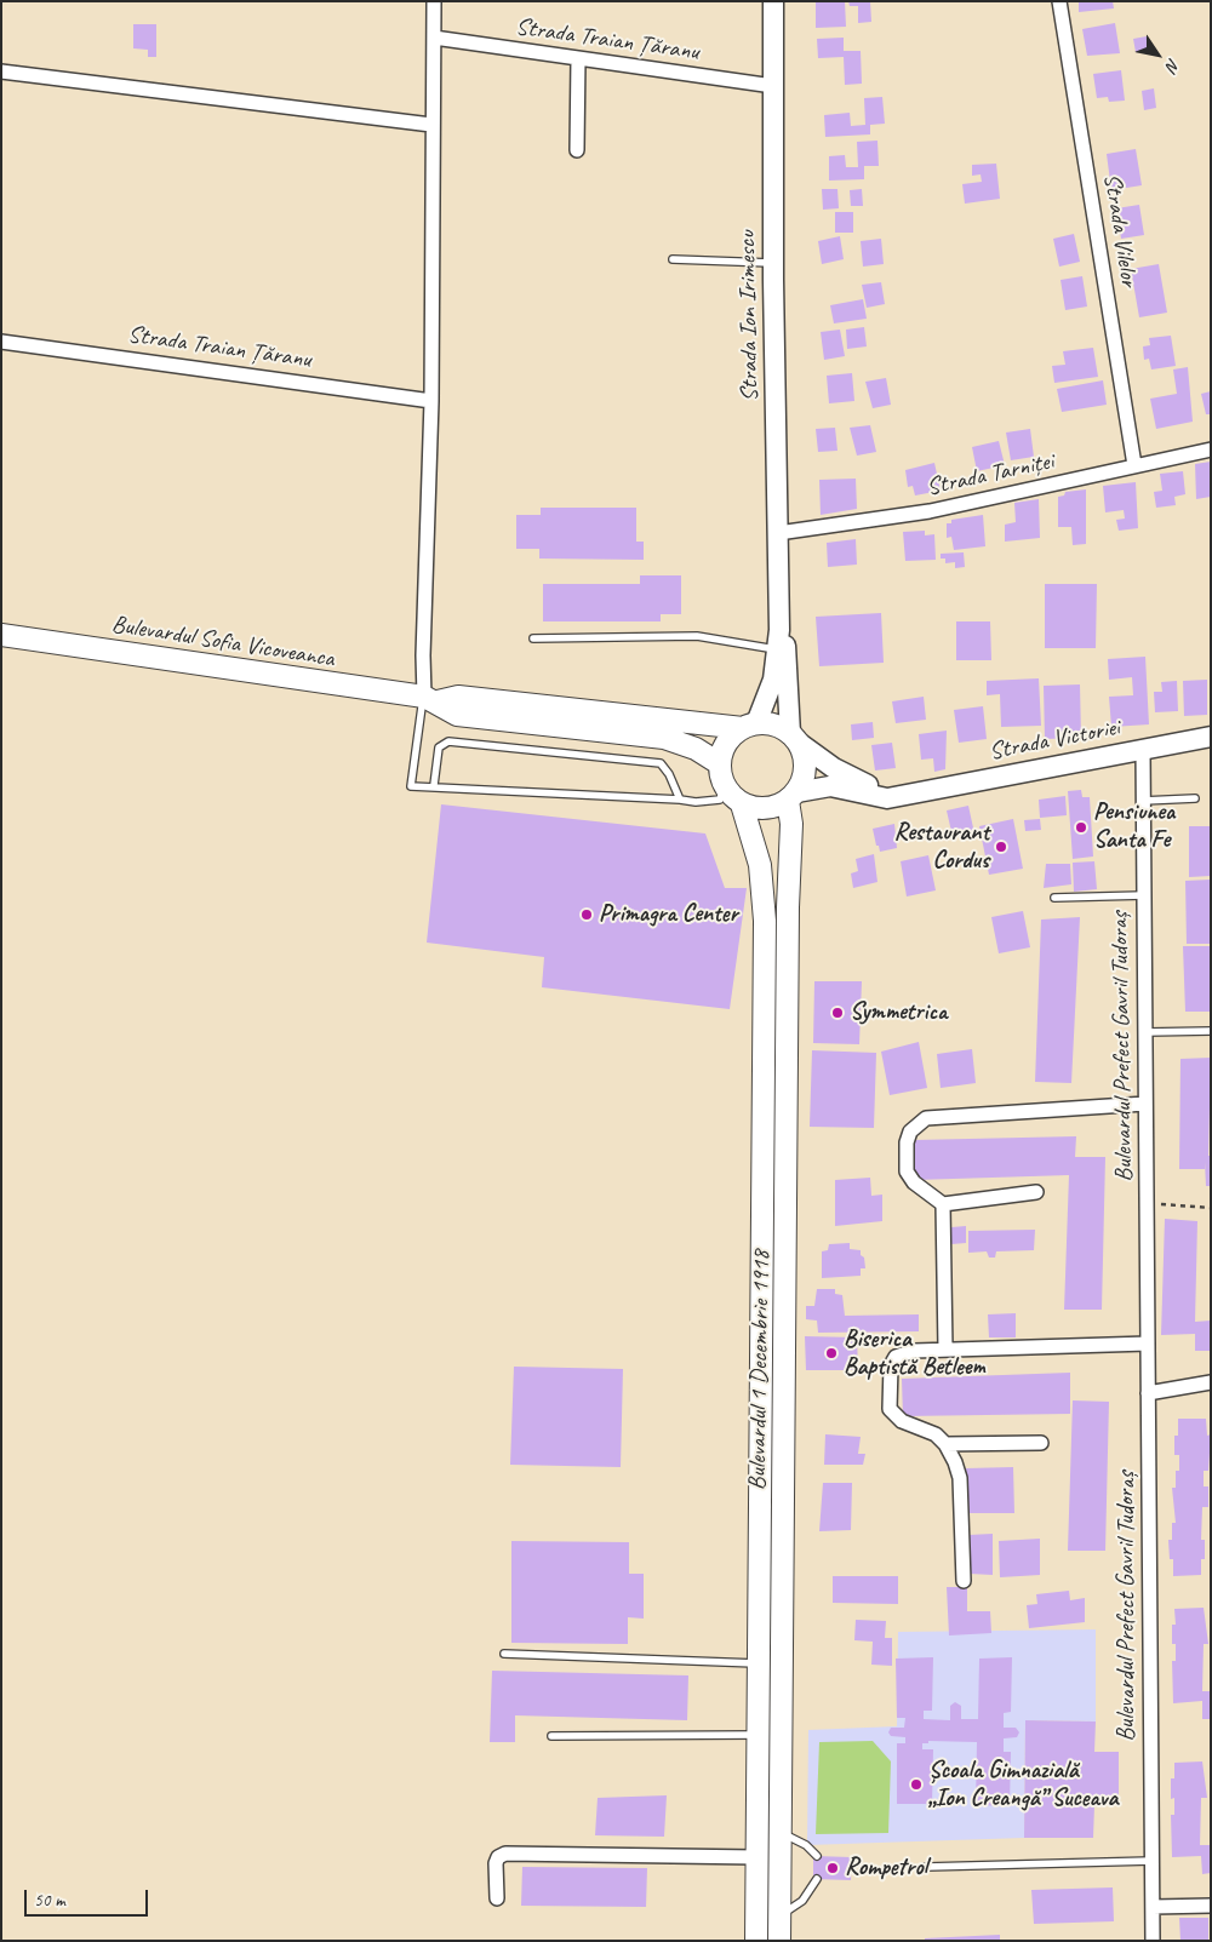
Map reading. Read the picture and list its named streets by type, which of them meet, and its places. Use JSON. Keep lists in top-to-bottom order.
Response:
{
  "streets": {
    "main road": [
      "Strada Ion Irimescu",
      "Bulevardul Sofia Vicoveanca",
      "Strada Victoriei",
      "Bulevardul 1 Decembrie 1918"
    ],
    "street": [
      "Strada Traian Țăranu",
      "Strada Vilelor",
      "Strada Tarniței",
      "Bulevardul Prefect Gavril Tudoraș"
    ]
  },
  "crossings": [
    ["Strada Traian Țăranu", "Strada Ion Irimescu"],
    ["Strada Vilelor", "Strada Tarniței"],
    ["Strada Ion Irimescu", "Strada Tarniței"],
    ["Strada Ion Irimescu", "Bulevardul Sofia Vicoveanca"],
    ["Strada Ion Irimescu", "Strada Victoriei"],
    ["Strada Ion Irimescu", "Bulevardul 1 Decembrie 1918"],
    ["Bulevardul Sofia Vicoveanca", "Strada Victoriei"],
    ["Bulevardul Sofia Vicoveanca", "Bulevardul 1 Decembrie 1918"],
    ["Strada Victoriei", "Bulevardul Prefect Gavril Tudoraș"],
    ["Strada Victoriei", "Bulevardul 1 Decembrie 1918"]
  ],
  "places": [
    "Pensiunea Santa Fe",
    "Restaurant Cordus",
    "Primagra Center",
    "Symmetrica",
    "Biserica Baptistă Betleem",
    "Școala Gimnazială „Ion Creangă” Suceava",
    "Rompetrol"
  ],
  "scale_bar": "50 m",
  "north": "bottom right"
}
